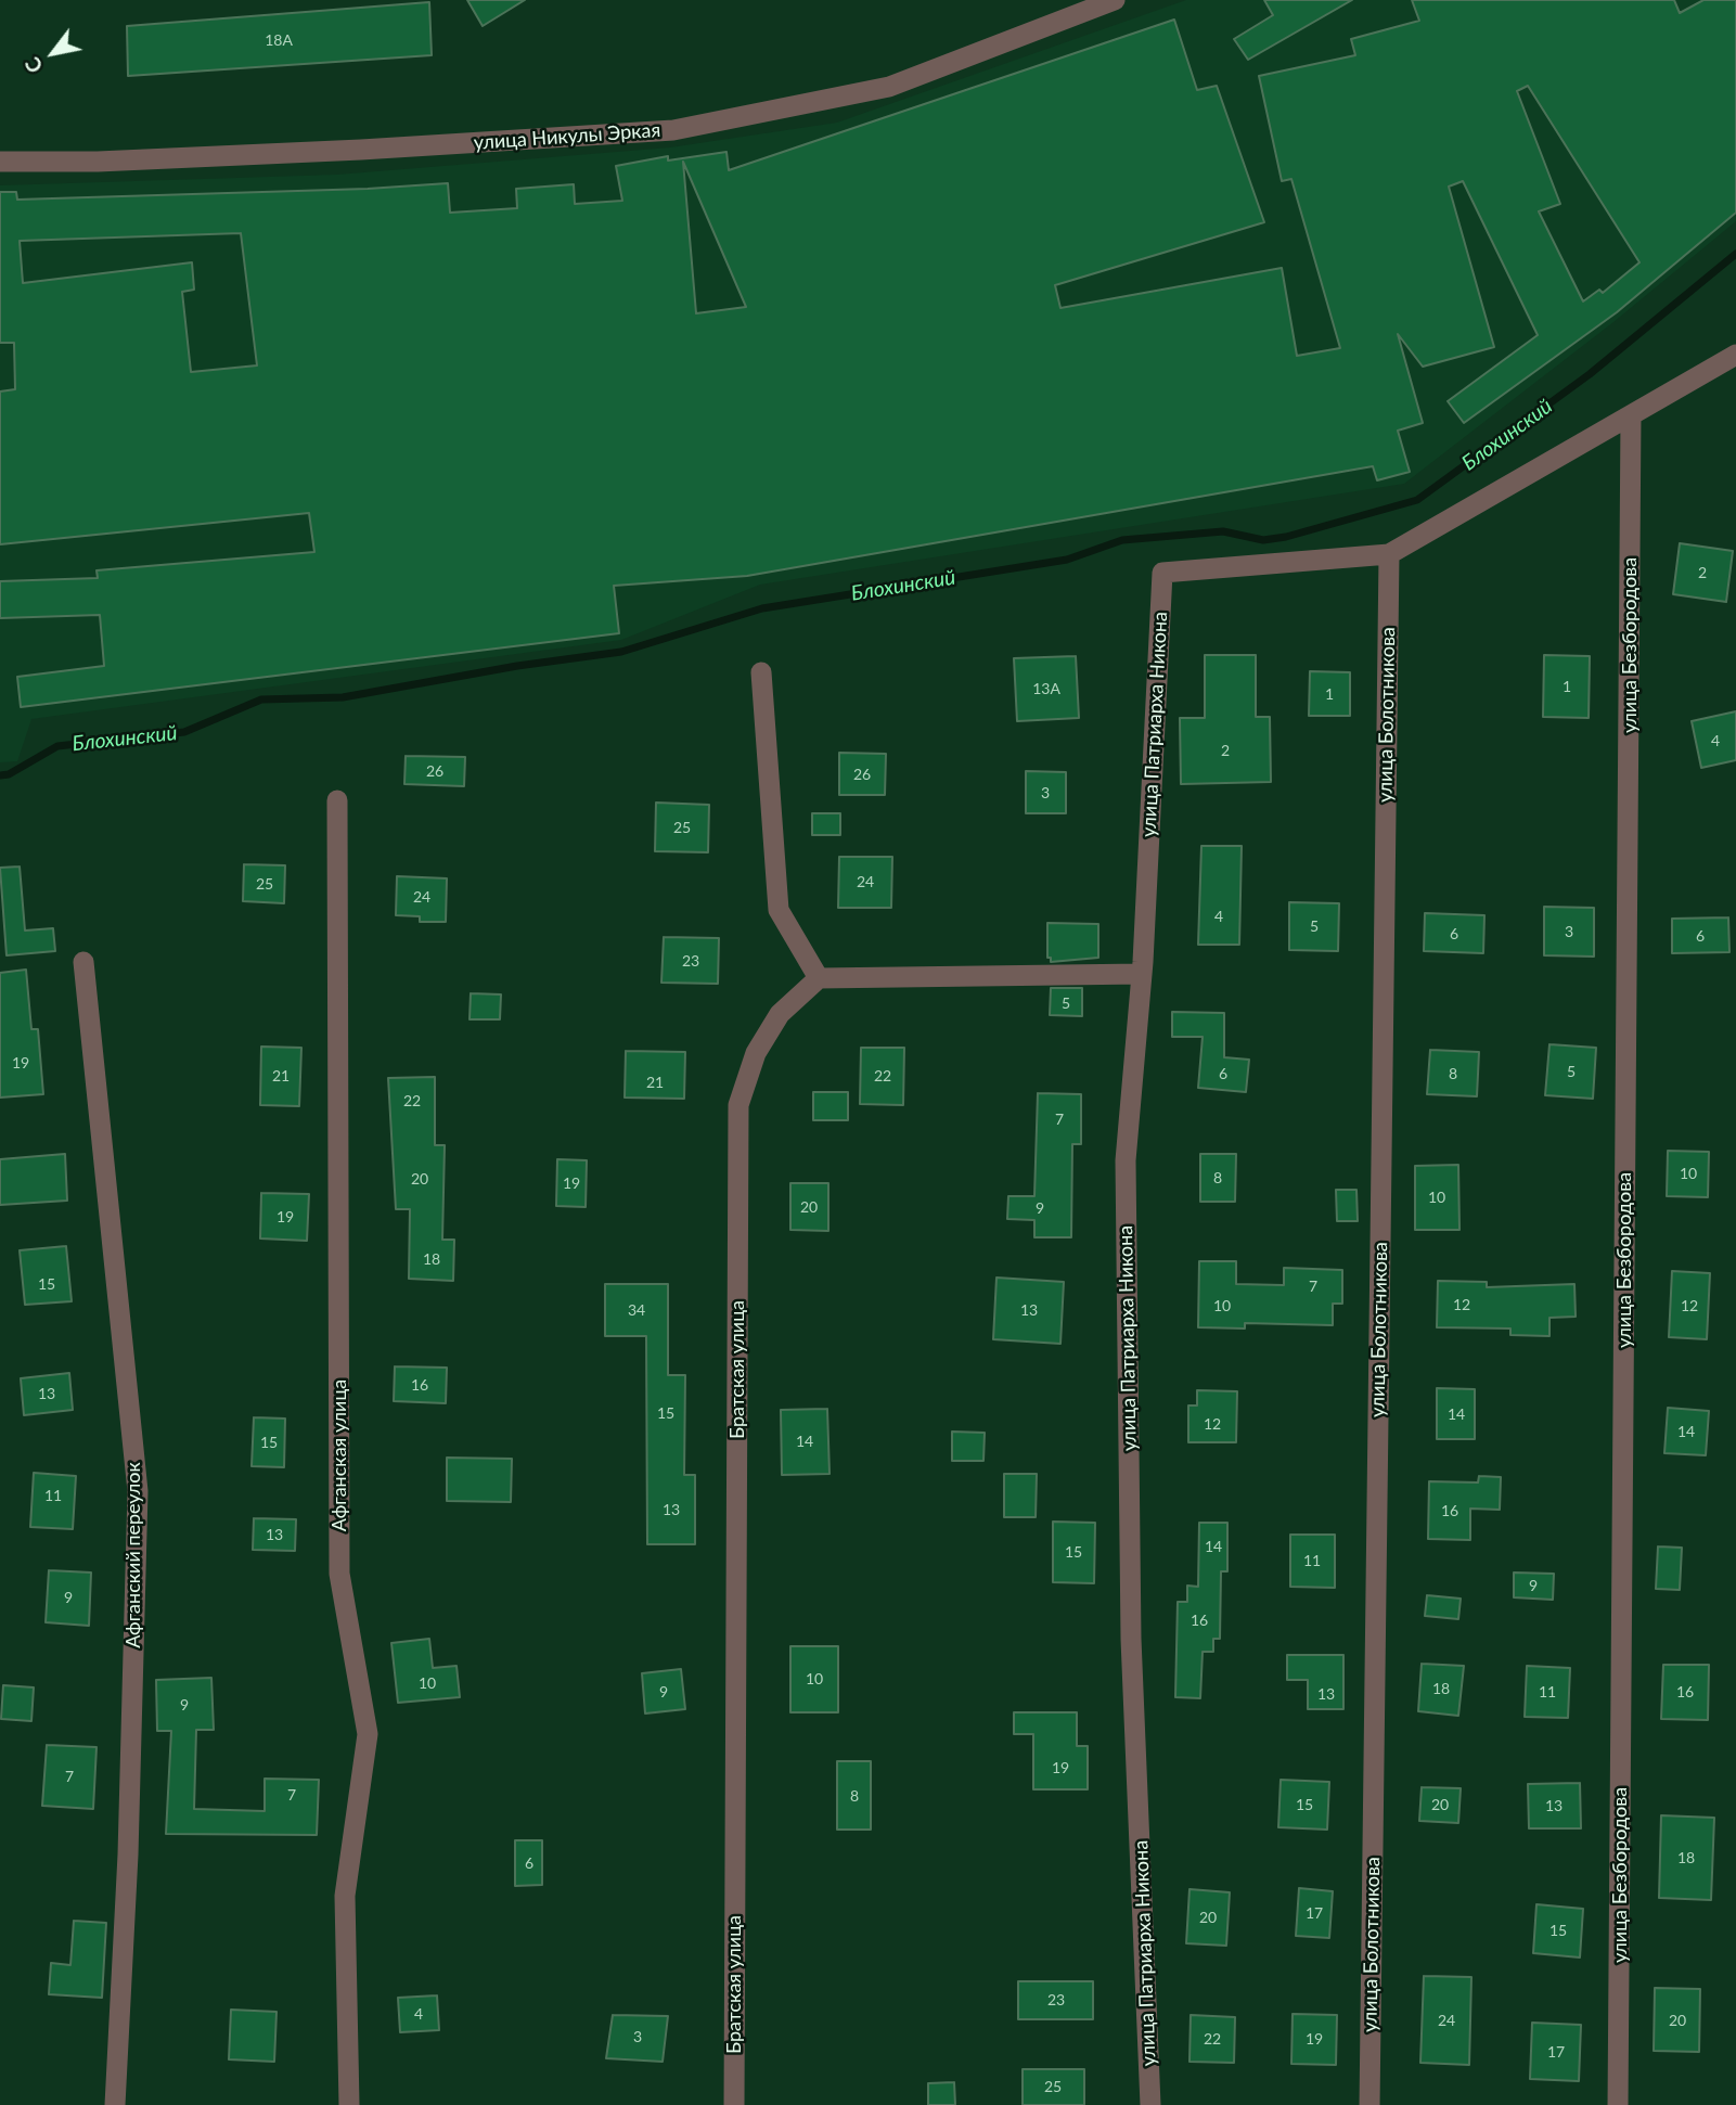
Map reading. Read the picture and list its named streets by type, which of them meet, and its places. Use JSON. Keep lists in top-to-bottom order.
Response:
{
  "streets": {
    "street": [
      "улица Никулы Эркая",
      "улица Безбородова",
      "улица Болотникова",
      "улица Патриарха Никона",
      "Братская улица",
      "Афганская улица",
      "Афганский переулок"
    ]
  },
  "crossings": [
    ["улица Болотникова", "улица Патриарха Никона"]
  ],
  "water": ["Блохинский"],
  "house_numbers": [
    "18А",
    "2",
    "1",
    "13А",
    "1",
    "4",
    "2",
    "26",
    "26",
    "3",
    "25",
    "24",
    "25",
    "24",
    "4",
    "5",
    "3",
    "6",
    "6",
    "23",
    "5",
    "19",
    "5",
    "6",
    "8",
    "21",
    "22",
    "21",
    "22",
    "7",
    "10",
    "8",
    "20",
    "19",
    "10",
    "20",
    "9",
    "19",
    "18",
    "15",
    "7",
    "12",
    "10",
    "12",
    "34",
    "13",
    "16",
    "13",
    "15",
    "14",
    "12",
    "14",
    "14",
    "15",
    "11",
    "13",
    "16",
    "13",
    "14",
    "15",
    "11",
    "9",
    "9",
    "16",
    "10",
    "10",
    "18",
    "9",
    "11",
    "16",
    "13",
    "9",
    "19",
    "7",
    "7",
    "8",
    "15",
    "20",
    "13",
    "18",
    "6",
    "17",
    "20",
    "15",
    "23",
    "4",
    "24",
    "20",
    "3",
    "22",
    "19",
    "17",
    "25"
  ],
  "north": "bottom left"
}
